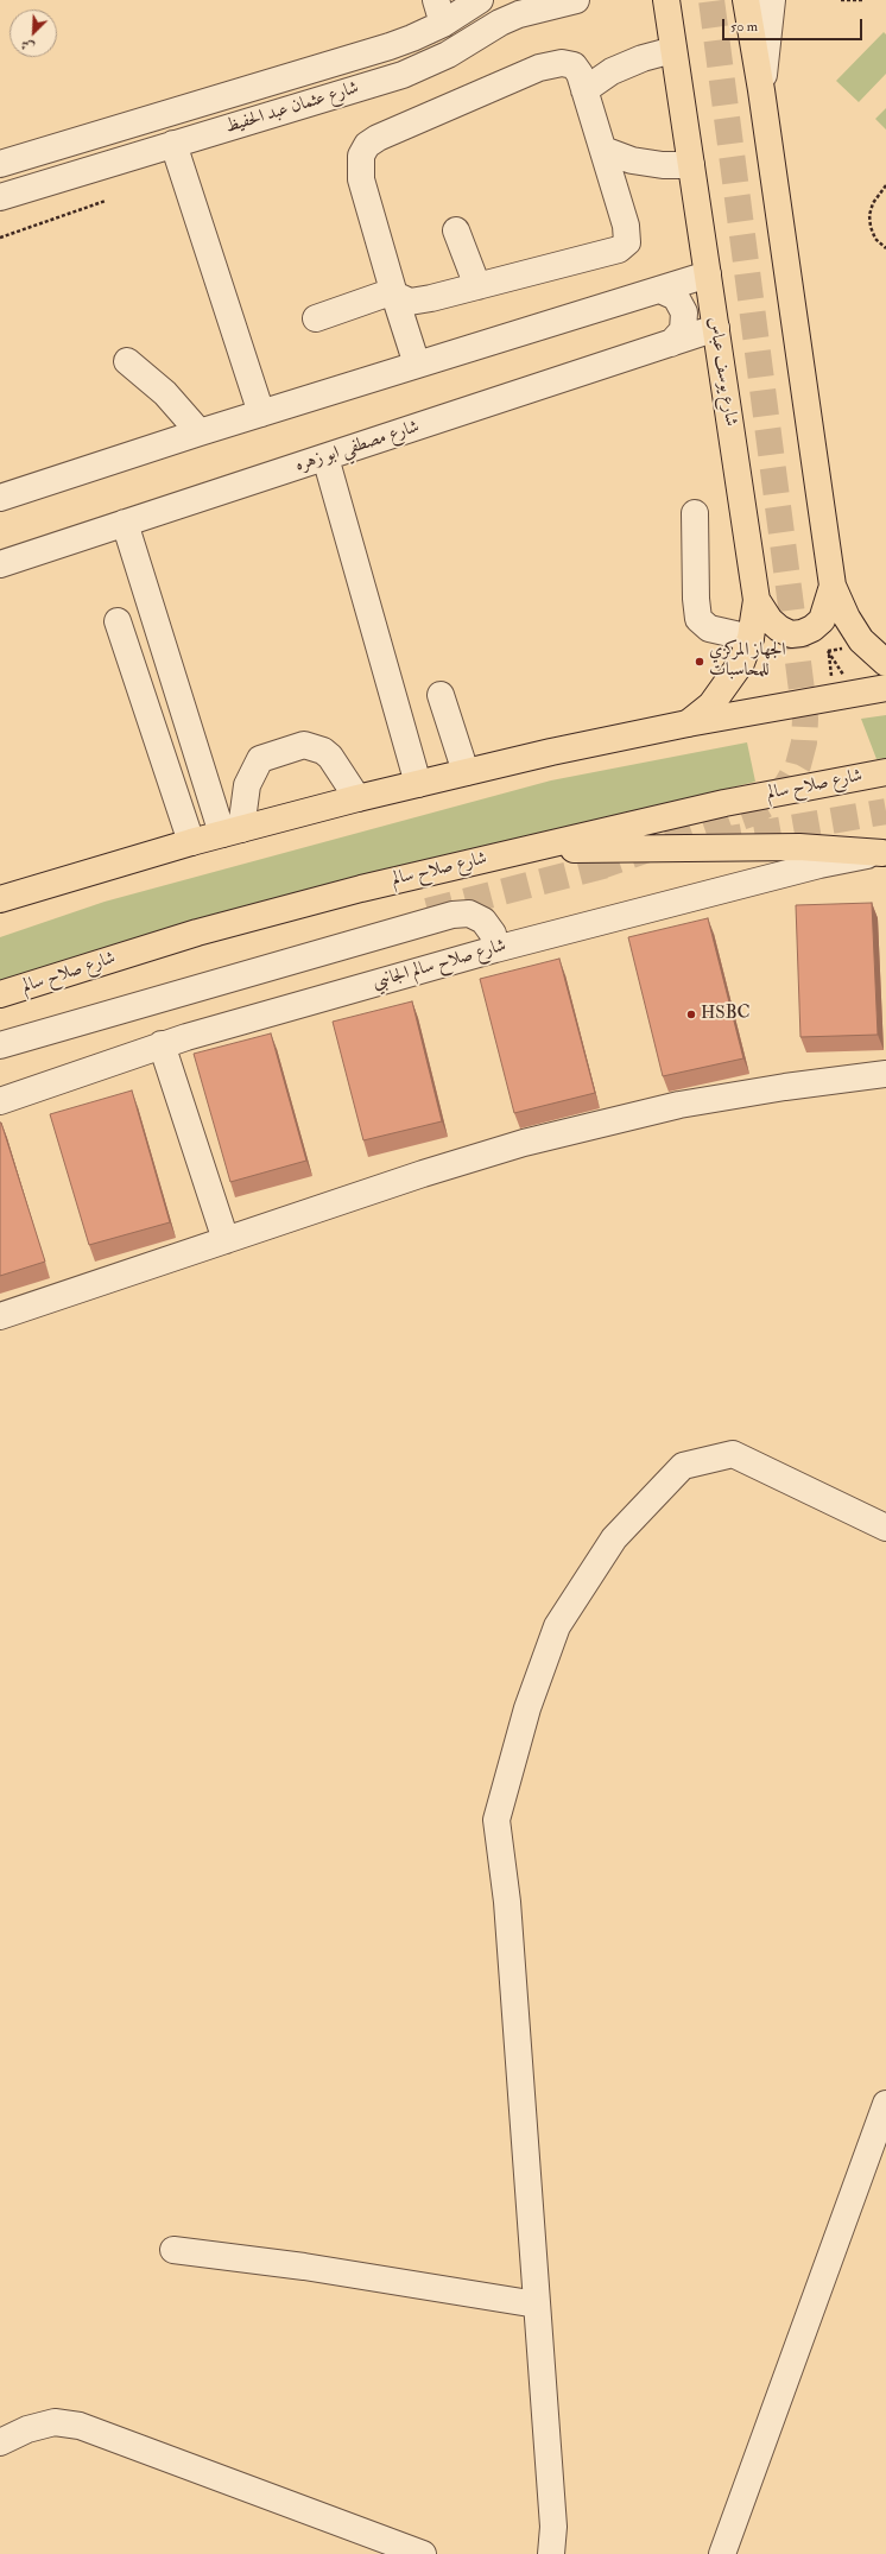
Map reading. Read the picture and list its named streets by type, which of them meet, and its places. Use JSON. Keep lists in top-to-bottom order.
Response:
{
  "streets": {
    "main road": ["شارع يوسف عباس", "شارع صلاح سالم"],
    "street": ["شارع عثمان عبد الحفيظ", "شارع مصطفي ابو زهره", "شارع صلاح سالم الجانبي"]
  },
  "crossings": [
    ["شارع يوسف عباس", "شارع مصطفي ابو زهره"]
  ],
  "places": ["الجهاز المركزي للمحاسبات", "HSBC"],
  "scale_bar": "50 m",
  "north": "bottom left"
}
